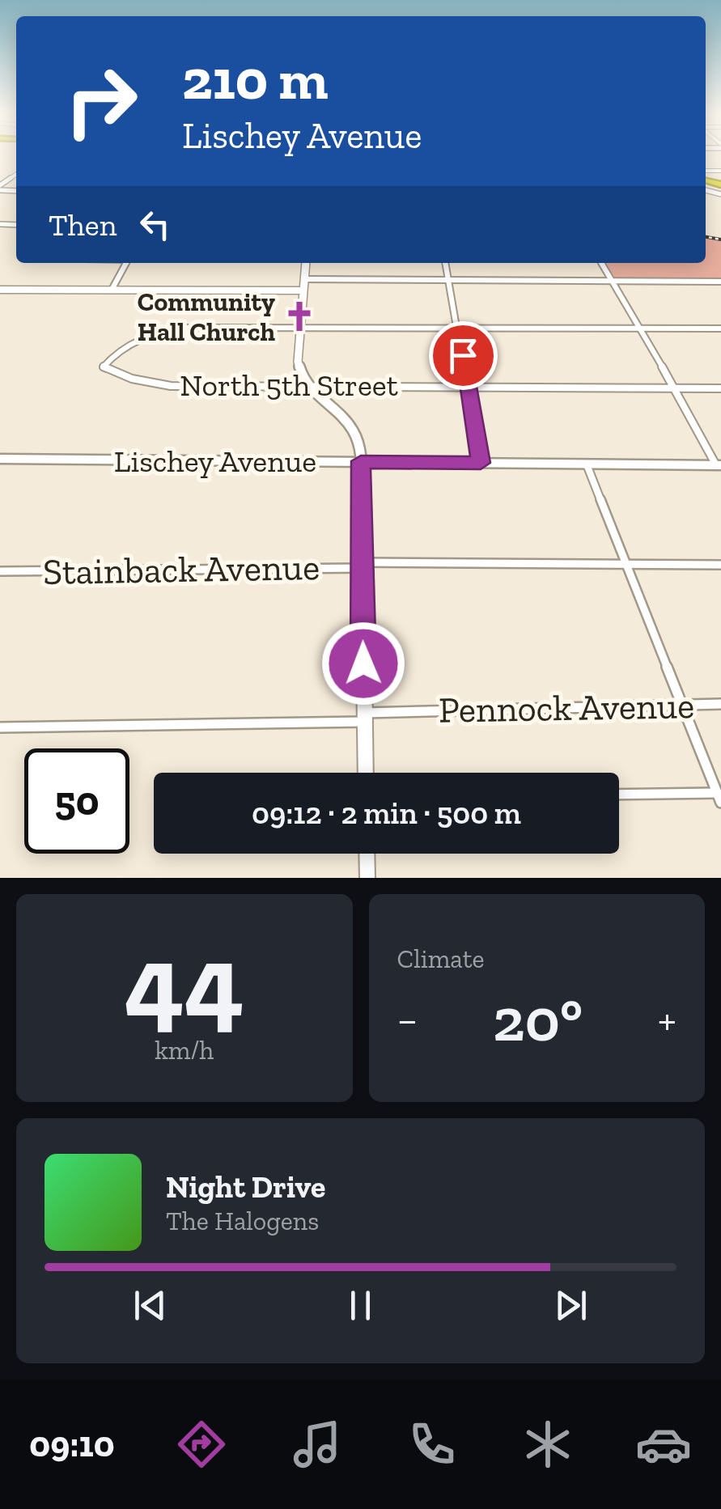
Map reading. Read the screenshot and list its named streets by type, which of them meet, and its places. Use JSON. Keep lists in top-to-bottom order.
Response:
{
  "streets": {
    "street": [
      "North 5th Street",
      "Lischey Avenue",
      "Stainback Avenue",
      "Pennock Avenue"
    ]
  },
  "places": {
    "church": ["Community Hall Church"]
  },
  "page": {
    "turn": ["210 m", "Lischey Avenue"],
    "then": "Then",
    "limit": "50",
    "trip": "09:12 · 2 min · 500 m",
    "tile": [
      ["44", "km/h"],
      "Climate"
    ],
    "heat": ["−", "20°", "+"],
    "song": ["Night Drive", "The Halogens"],
    "tabs": "09:10"
  }
}
